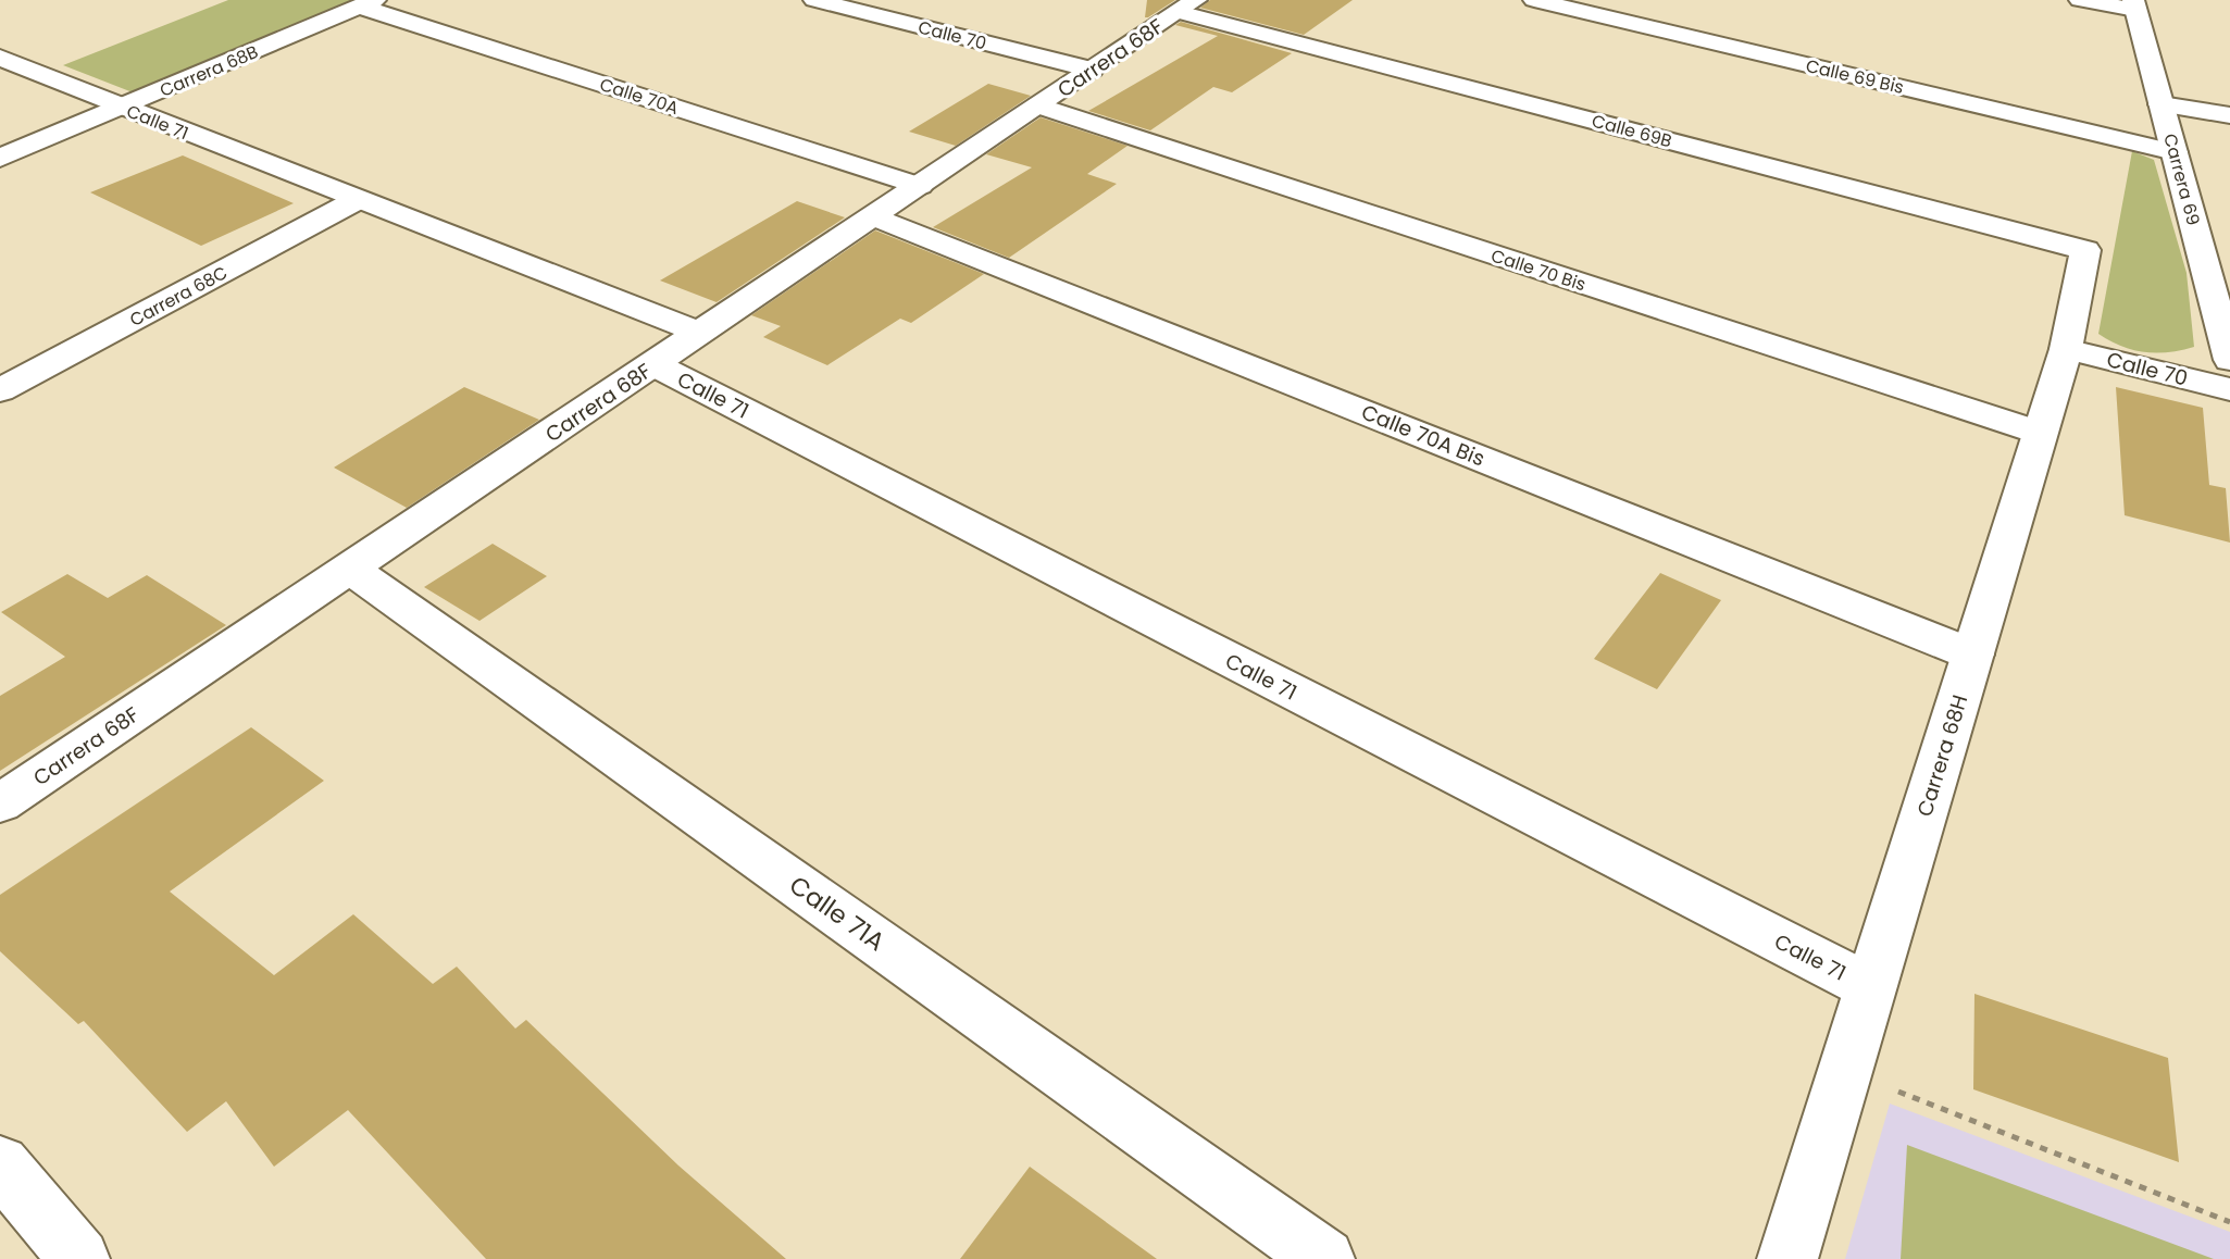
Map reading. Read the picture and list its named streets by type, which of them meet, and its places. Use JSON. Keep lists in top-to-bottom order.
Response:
{
  "streets": {
    "street": [
      "Calle 70",
      "Carrera 68F",
      "Carrera 68B",
      "Calle 69 Bis",
      "Calle 70A",
      "Calle 71",
      "Calle 69B",
      "Carrera 69",
      "Calle 70 Bis",
      "Carrera 68C",
      "Calle 70A Bis",
      "Carrera 68H",
      "Calle 71A"
    ]
  },
  "crossings": [
    ["Calle 70", "Carrera 68F"],
    ["Calle 70", "Carrera 68H"],
    ["Carrera 68F", "Calle 70A"],
    ["Carrera 68F", "Calle 71"],
    ["Carrera 68F", "Calle 69B"],
    ["Carrera 68F", "Calle 70 Bis"],
    ["Carrera 68F", "Calle 70A Bis"],
    ["Carrera 68F", "Calle 71A"],
    ["Carrera 68B", "Calle 70A"],
    ["Carrera 68B", "Calle 71"],
    ["Calle 69 Bis", "Carrera 69"],
    ["Calle 71", "Carrera 68C"],
    ["Calle 71", "Carrera 68H"],
    ["Calle 69B", "Carrera 68H"],
    ["Calle 70 Bis", "Carrera 68H"],
    ["Calle 70A Bis", "Carrera 68H"]
  ]
}
